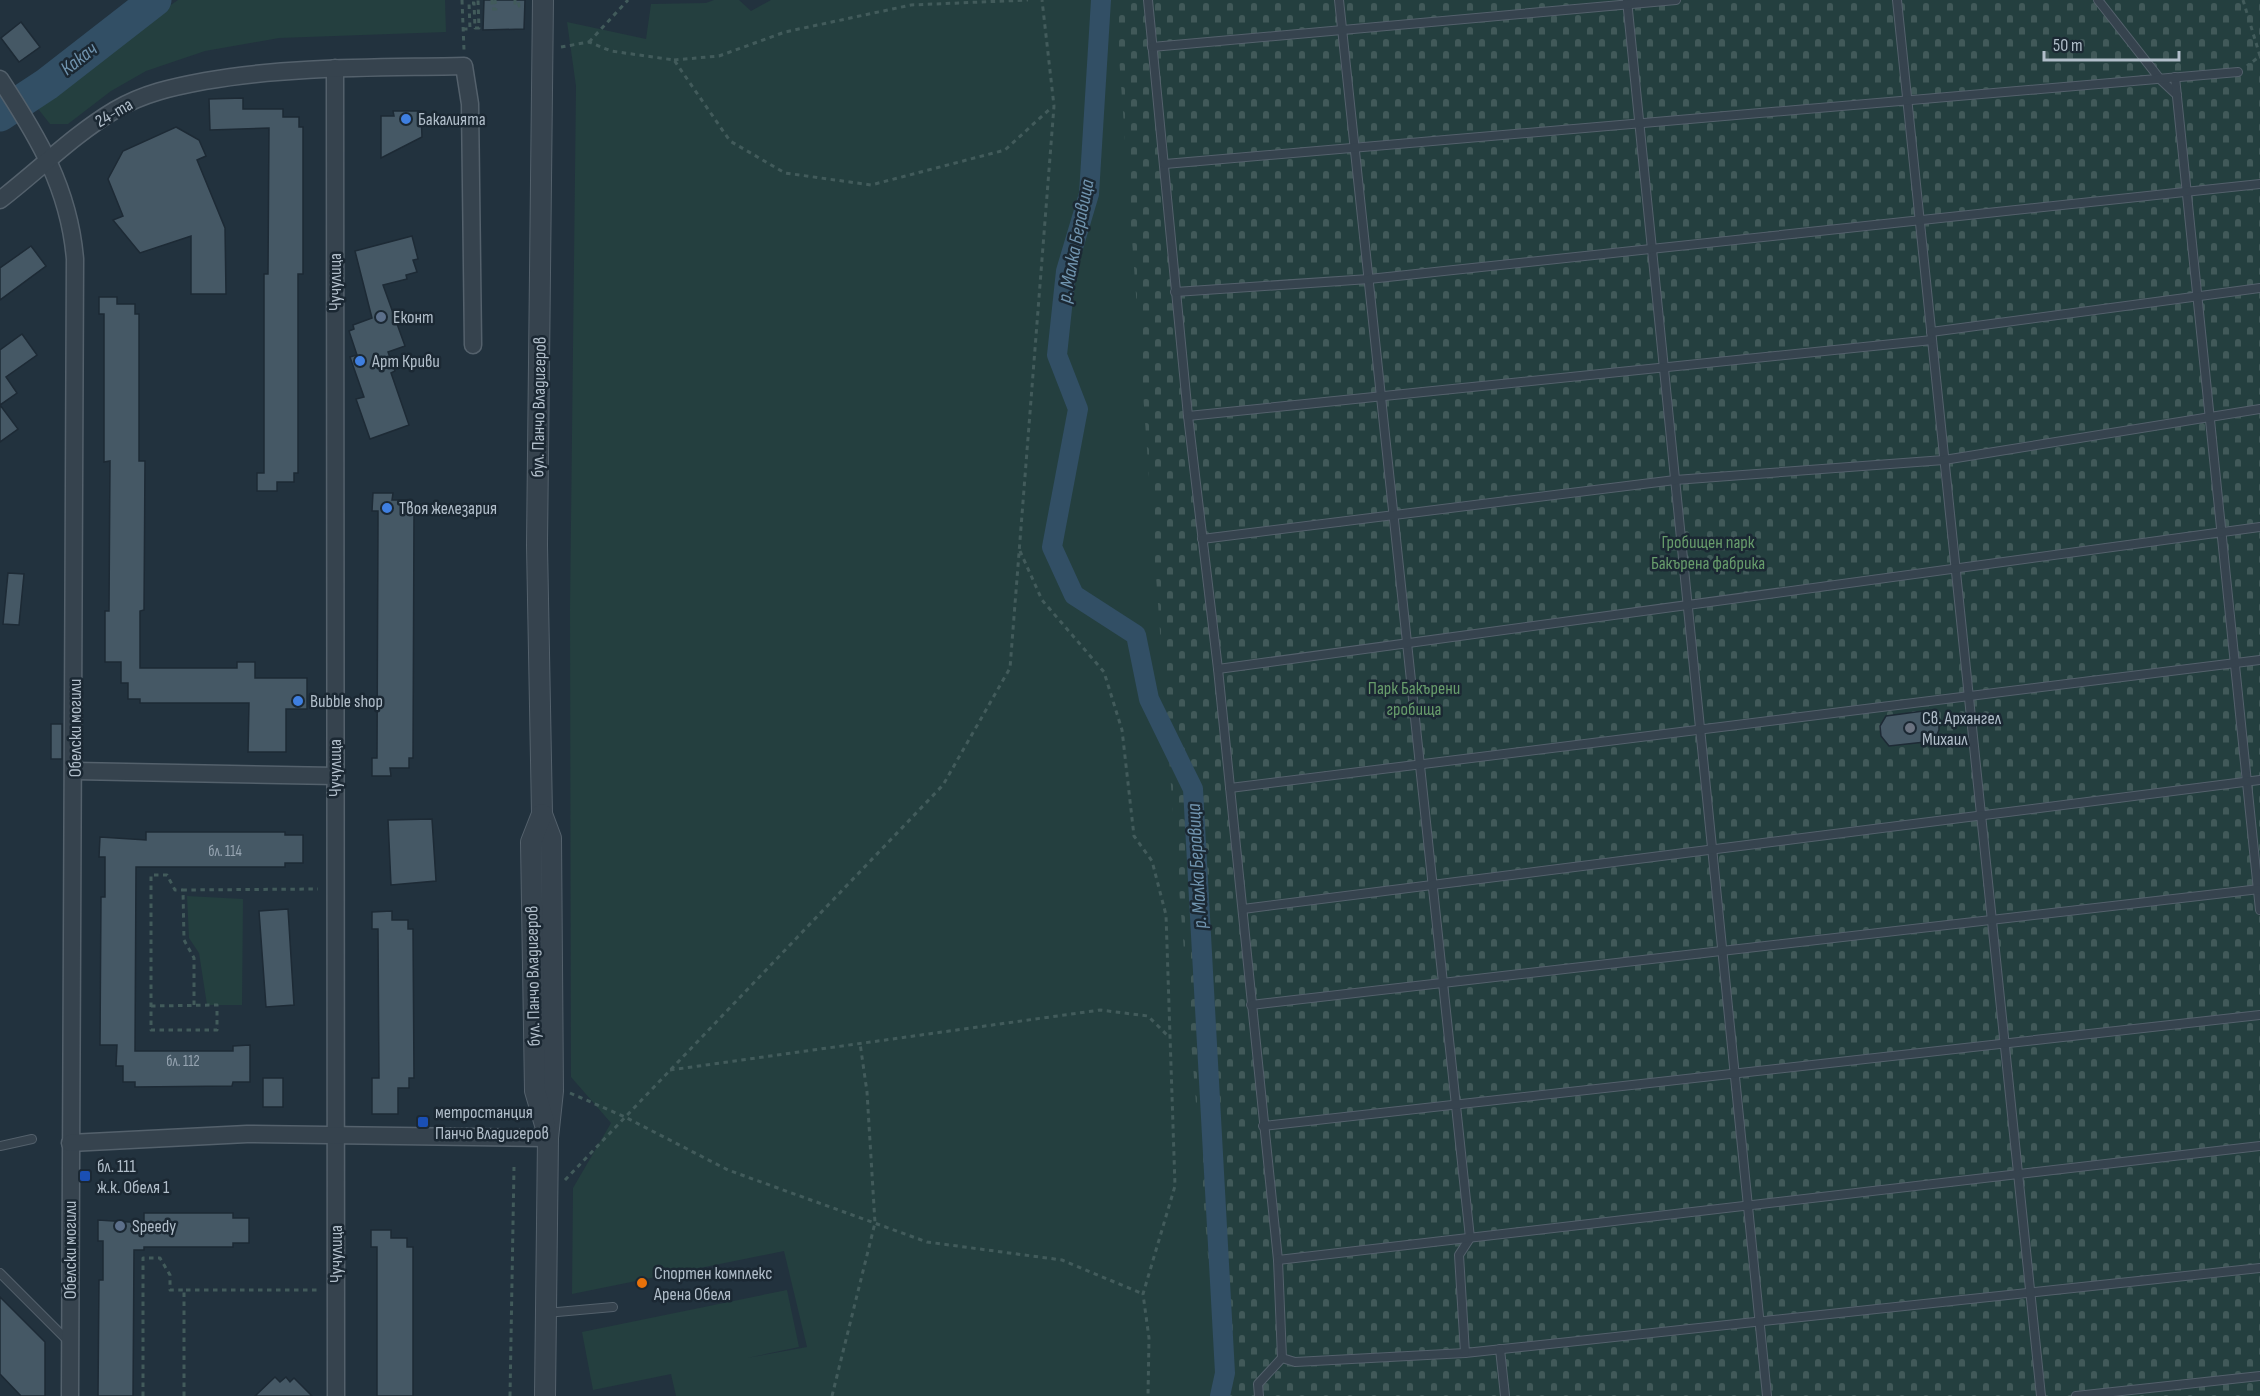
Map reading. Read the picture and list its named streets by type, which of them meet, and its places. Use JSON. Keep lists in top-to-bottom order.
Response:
{
  "streets": {
    "street": [
      "24-та",
      "Чучулица",
      "бул. Панчо Владигеров",
      "Обелски могили"
    ]
  },
  "crossings": [
    ["24-та", "Чучулица"],
    ["24-та", "Обелски могили"]
  ],
  "water": ["Какач", "р. Малка Беравица"],
  "parks": ["Гробищен парк Бакърена фабрика", "Парк Бакърени гробища"],
  "places": {
    "other": [
      "Бакалията",
      "Еконт",
      "Арт Криви",
      "Твоя железария",
      "Bubble shop",
      "Св. Архангел Михаил",
      "Speedy",
      "Спортен комплекс Арена Обеля"
    ],
    "transit": ["метростанция Панчо Владигеров", "бл. 111 ж.к. Обеля 1"]
  },
  "house_numbers": ["бл. 114", "бл. 112"],
  "scale_bar": "50 m"
}
